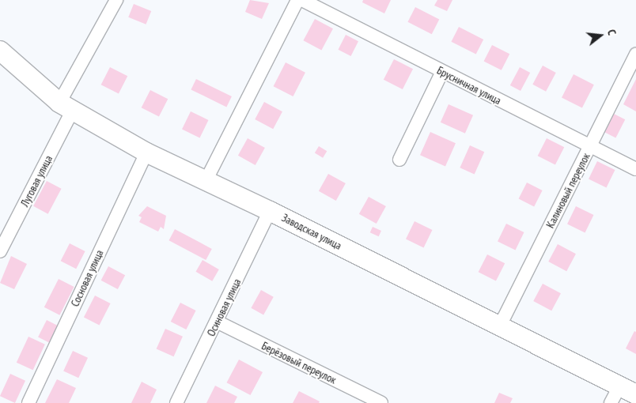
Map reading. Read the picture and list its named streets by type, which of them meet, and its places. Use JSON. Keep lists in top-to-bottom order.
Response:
{
  "streets": {
    "street": [
      "Брусничная улица",
      "Луговая улица",
      "Калиновый переулок",
      "Заводская улица",
      "Сосновая улица",
      "Осиновая улица",
      "Берёзовый переулок"
    ]
  },
  "crossings": [
    ["Брусничная улица", "Калиновый переулок"],
    ["Луговая улица", "Заводская улица"],
    ["Калиновый переулок", "Заводская улица"],
    ["Заводская улица", "Сосновая улица"],
    ["Заводская улица", "Осиновая улица"],
    ["Осиновая улица", "Берёзовый переулок"]
  ],
  "north": "right"
}
